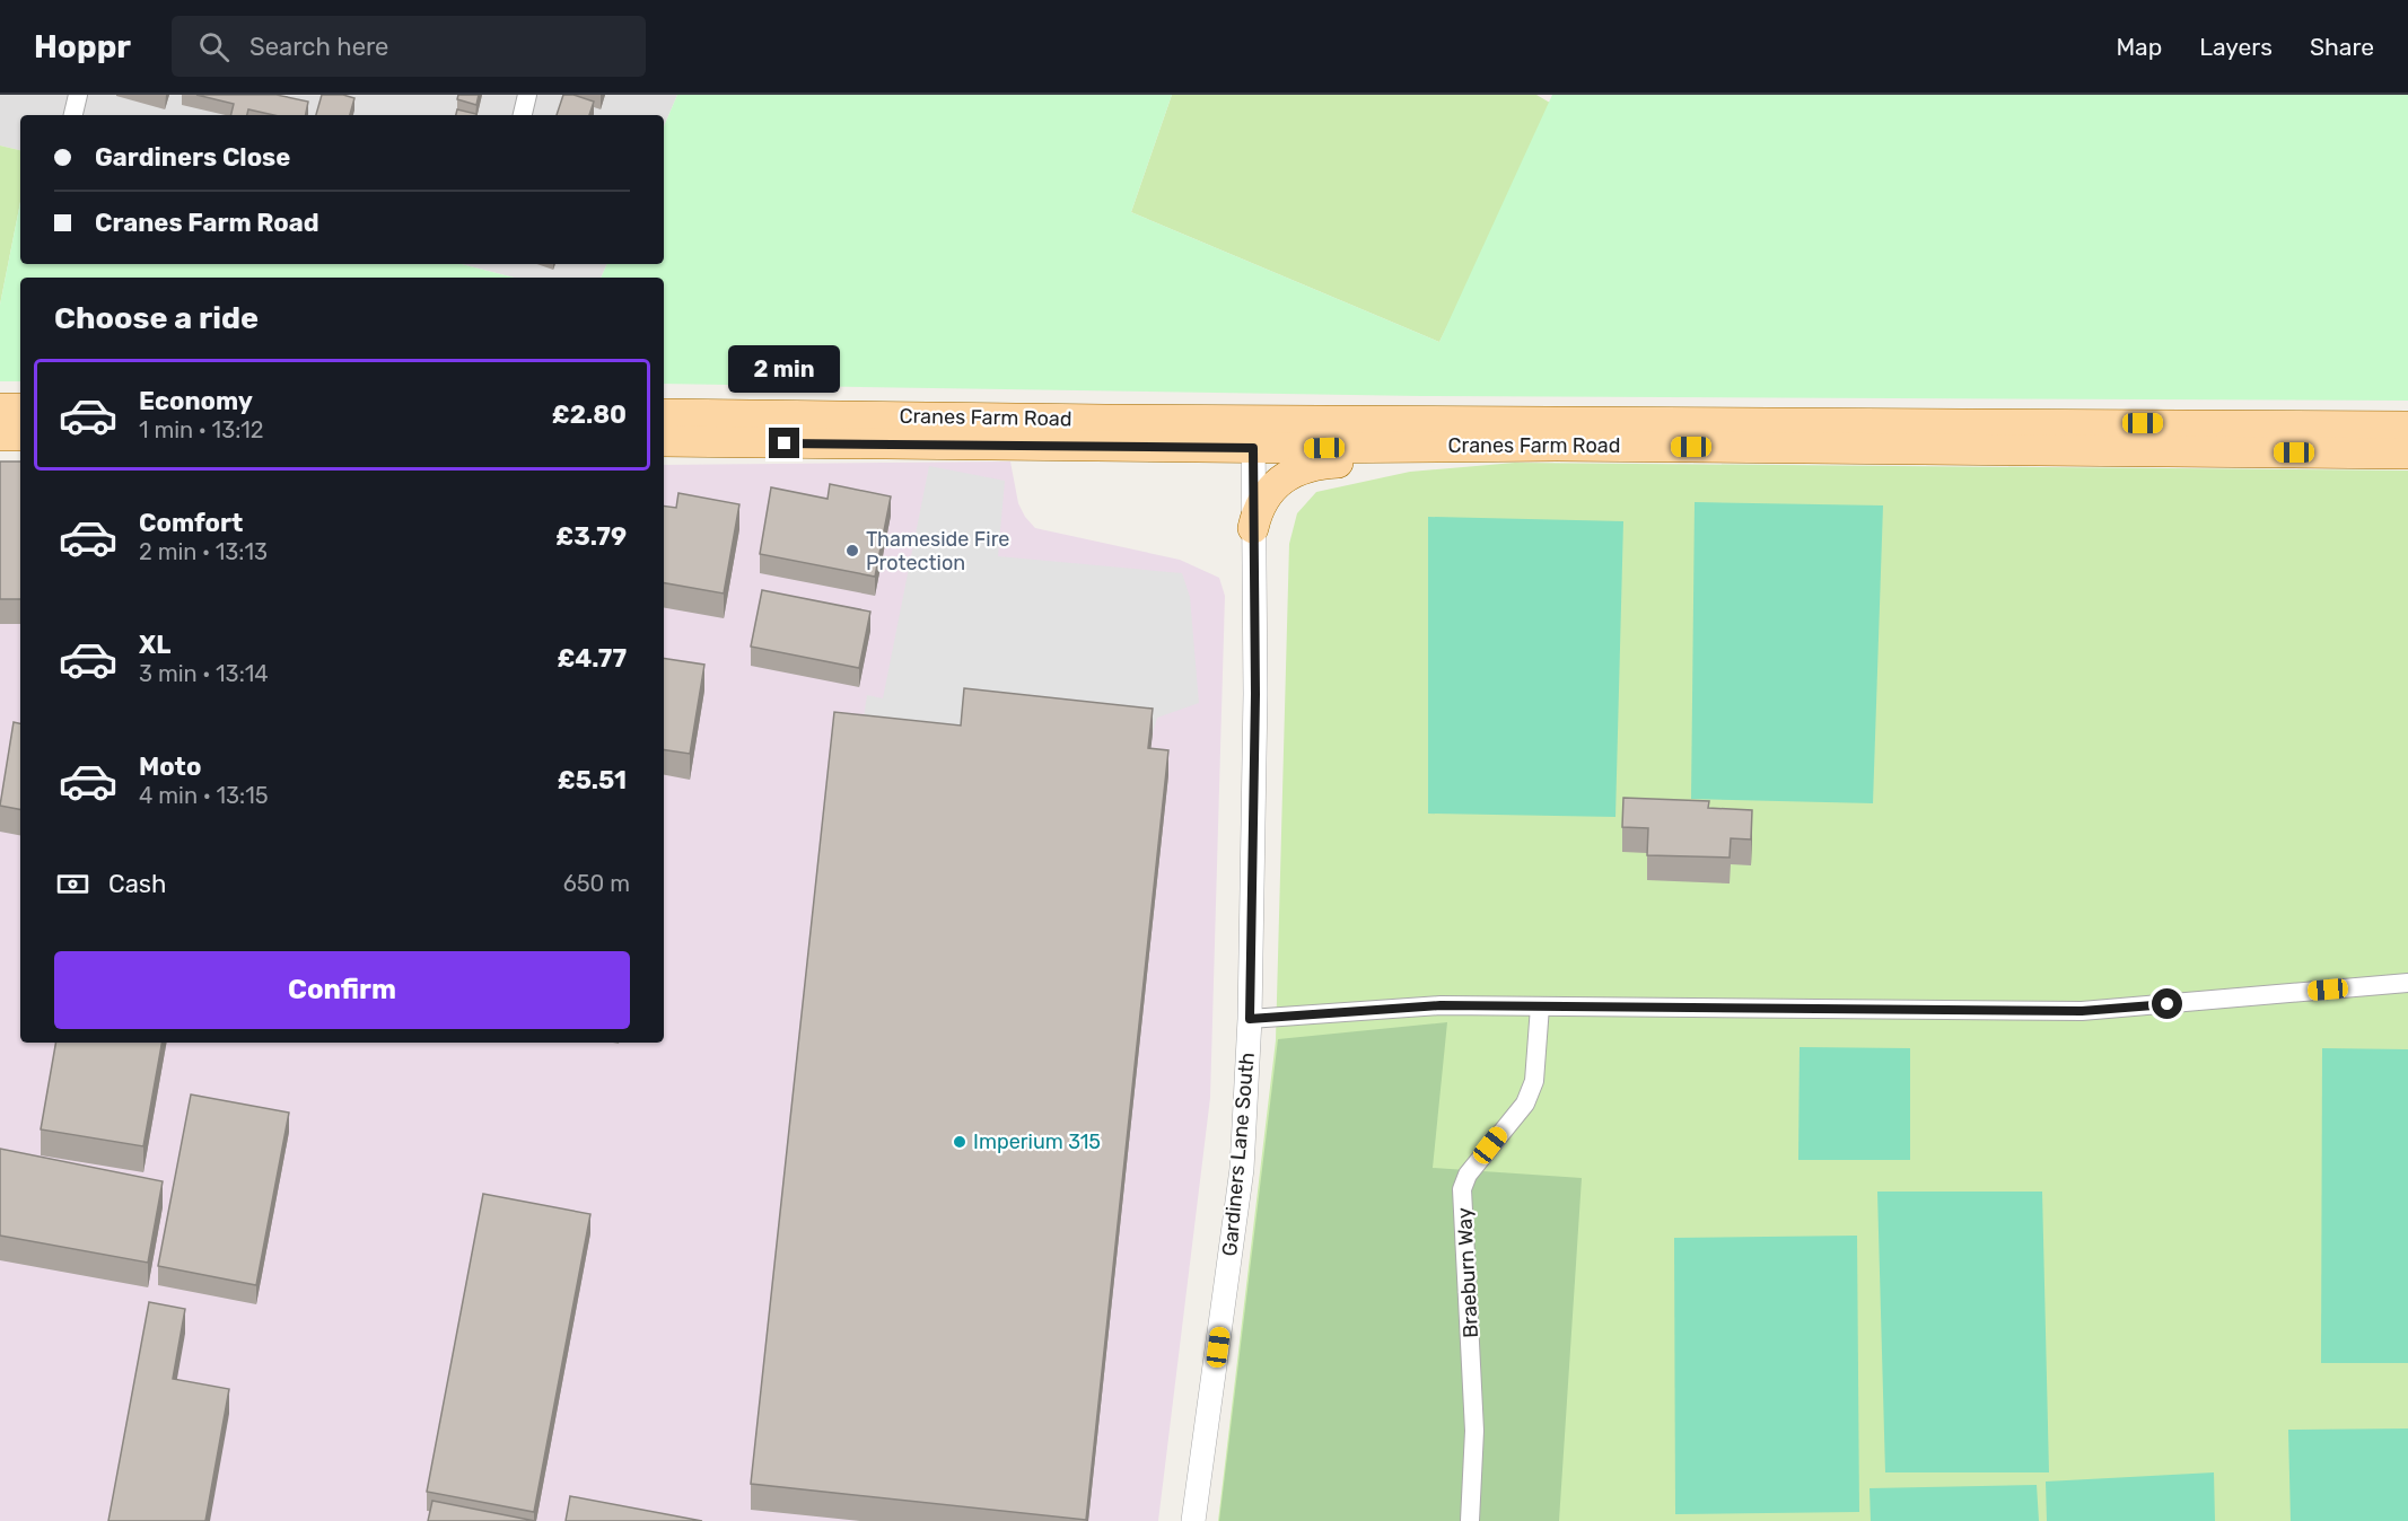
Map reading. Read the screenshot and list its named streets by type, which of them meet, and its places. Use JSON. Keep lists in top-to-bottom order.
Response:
{
  "streets": {
    "main road": ["Cranes Farm Road"],
    "street": ["Gardiners Lane South", "Braeburn Way"]
  },
  "crossings": [
    ["Cranes Farm Road", "Gardiners Lane South"]
  ],
  "places": ["Thameside Fire Protection", "Imperium 315"],
  "page": {
    "header": "Hoppr",
    "search": "Search here",
    "nav": ["Map", "Layers", "Share"],
    "banner": ["Gardiners Close", "Cranes Farm Road"],
    "heading": "Choose a ride",
    "bubble": "2 min",
    "list": [
      {
        "name": "Economy",
        "note": "1 min · 13:12",
        "value": "£2.80"
      },
      {
        "name": "Comfort",
        "note": "2 min · 13:13",
        "value": "£3.79"
      },
      {
        "name": "XL",
        "note": "3 min · 13:14",
        "value": "£4.77"
      },
      {
        "name": "Moto",
        "note": "4 min · 13:15",
        "value": "£5.51"
      }
    ],
    "pay": ["Cash", "650 m"],
    "buttons": "Confirm"
  }
}
